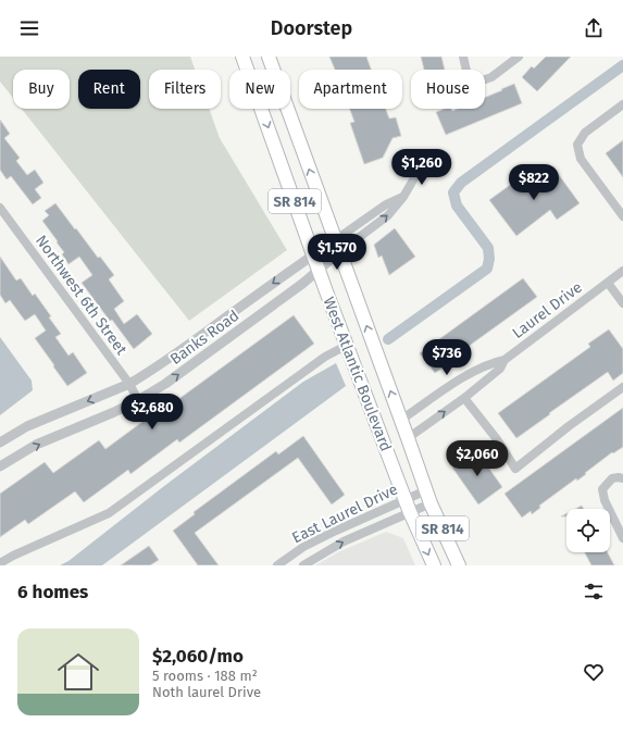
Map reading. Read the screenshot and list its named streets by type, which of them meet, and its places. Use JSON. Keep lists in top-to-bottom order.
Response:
{
  "streets": {
    "main road": ["SR 814", "West Atlantic Boulevard"],
    "street": [
      "Northwest 6th Street",
      "Laurel Drive",
      "Banks Road",
      "East Laurel Drive"
    ]
  },
  "crossings": [
    ["Northwest 6th Street", "Banks Road"],
    ["Laurel Drive", "West Atlantic Boulevard"],
    ["Banks Road", "West Atlantic Boulevard"],
    ["West Atlantic Boulevard", "East Laurel Drive"]
  ],
  "page": {
    "header": "Doorstep",
    "chip": [
      "Buy",
      "Rent",
      "Filters",
      "New",
      "Apartment",
      "House"
    ],
    "price": [
      "$1,260",
      "$822",
      "$1,570",
      "$736",
      "$2,680",
      "$2,060"
    ],
    "heading": "6 homes",
    "list": [
      {
        "name": "$2,060/mo",
        "note": "5 rooms · 188 m² · Noth laurel Drive"
      }
    ]
  }
}
